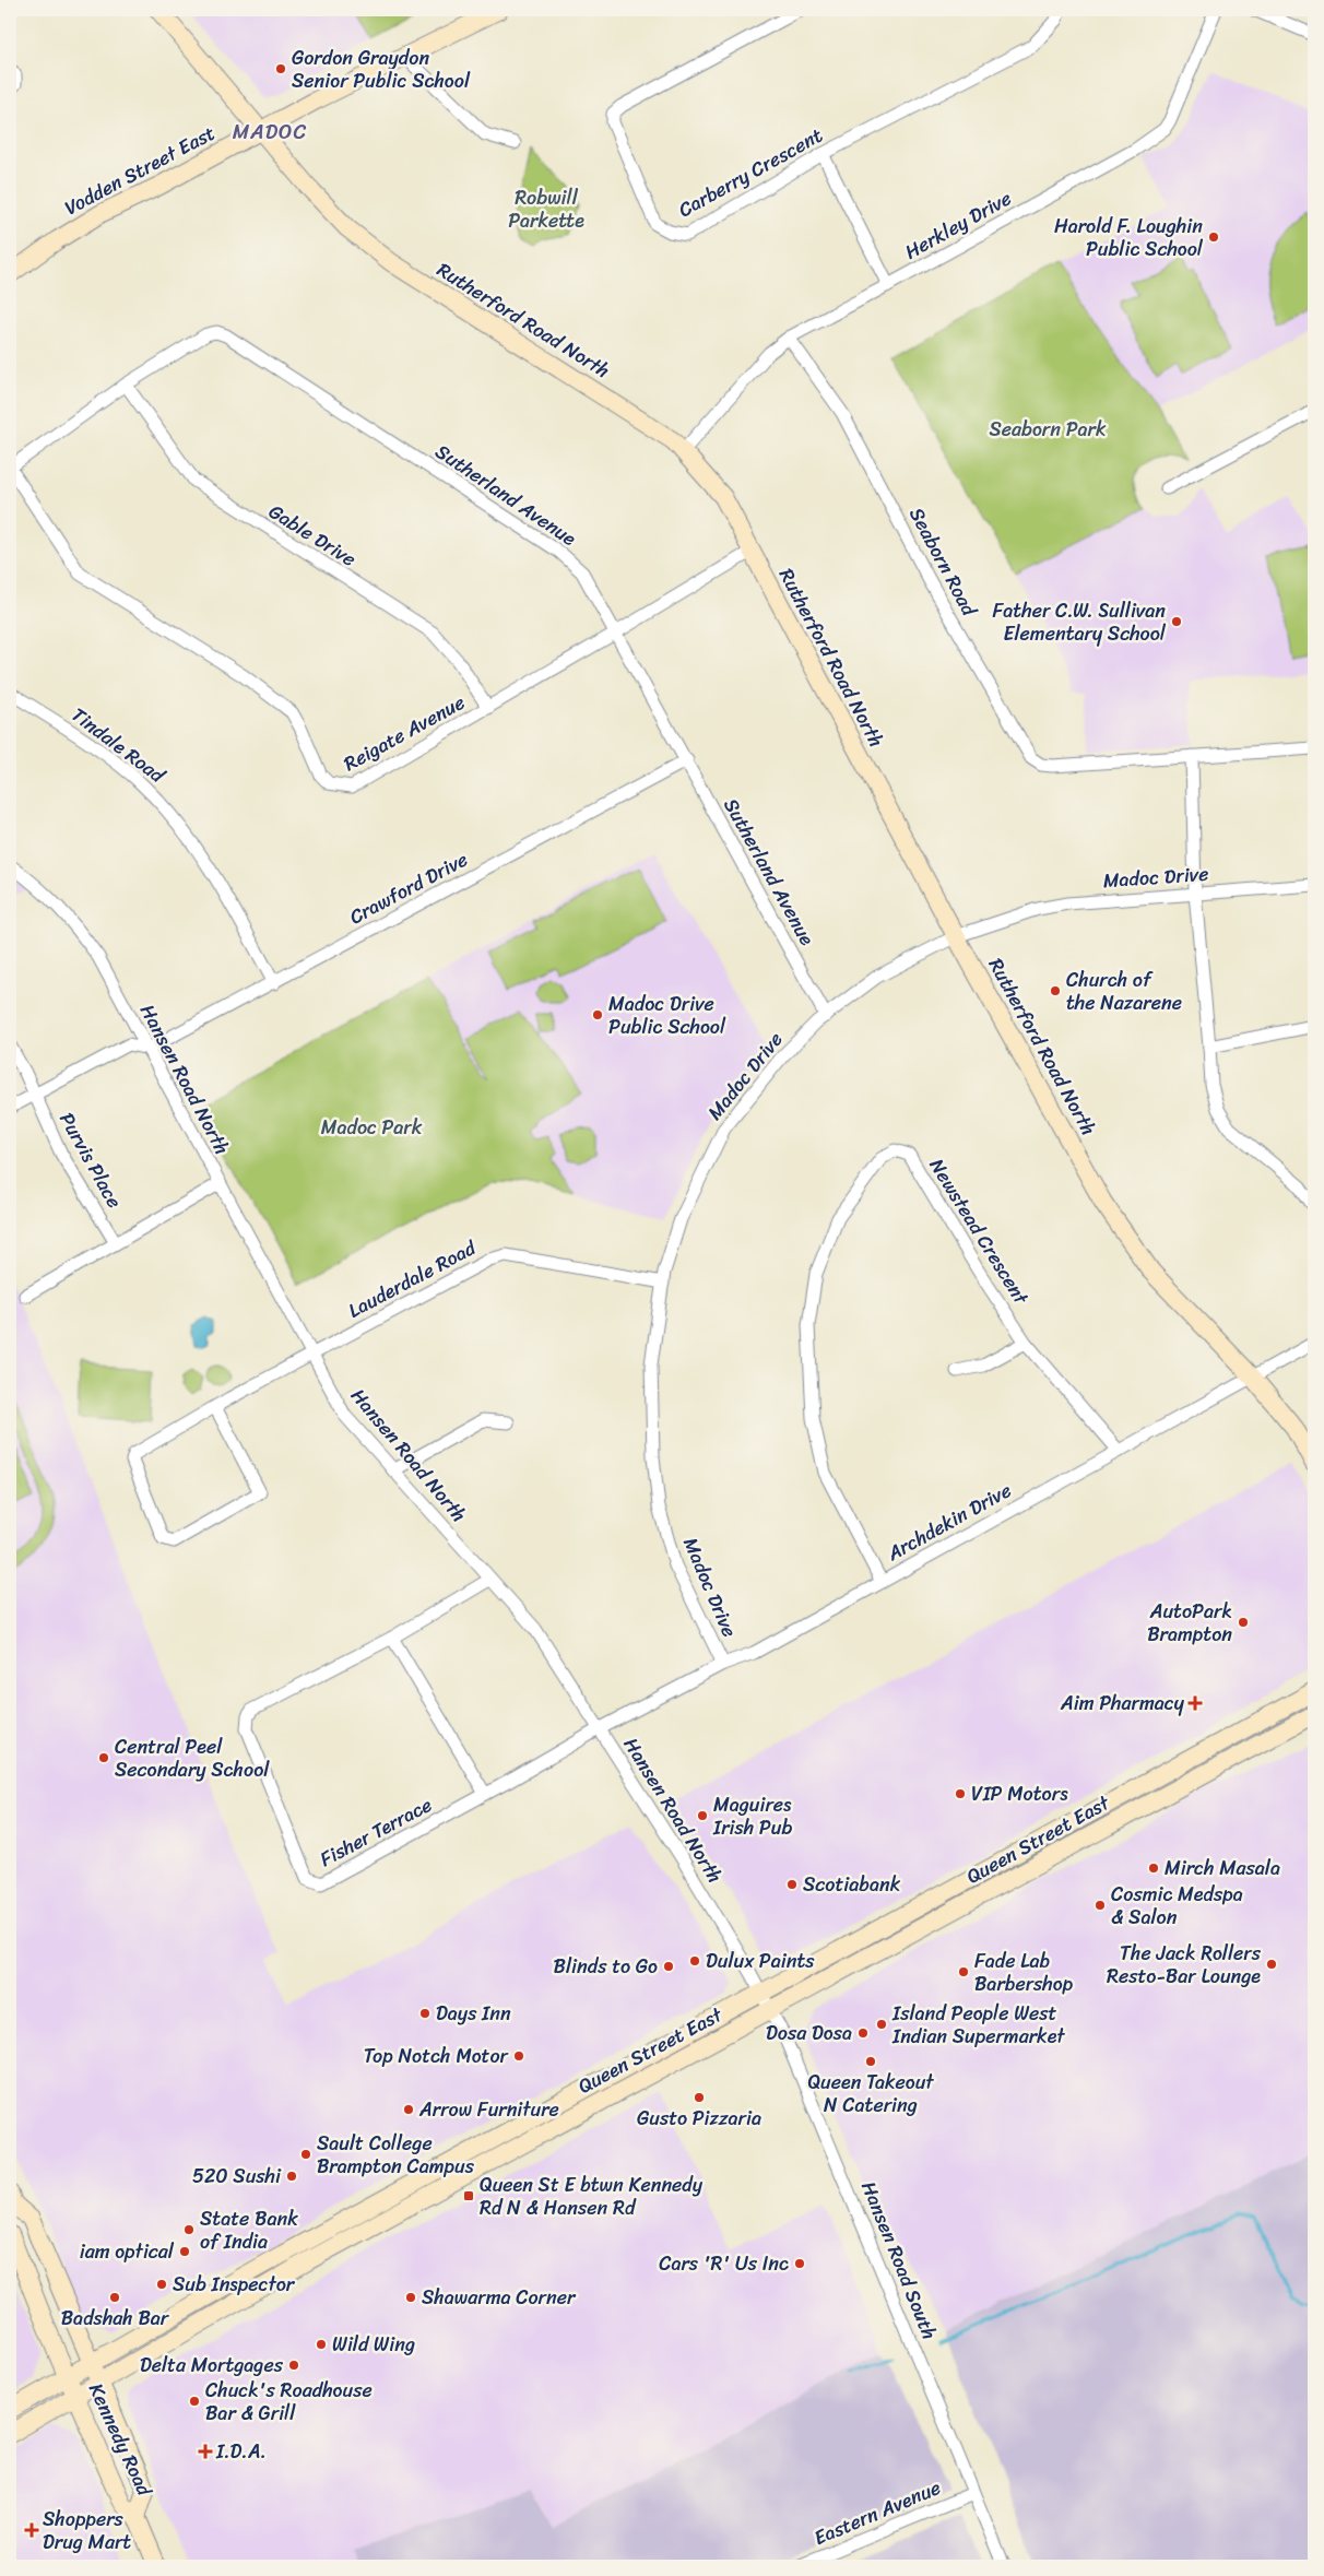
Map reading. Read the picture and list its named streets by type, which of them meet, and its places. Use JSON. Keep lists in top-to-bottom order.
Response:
{
  "streets": {
    "main road": [
      "Vodden Street East",
      "Rutherford Road North",
      "Queen Street East",
      "Kennedy Road"
    ],
    "street": [
      "Carberry Crescent",
      "Herkley Drive",
      "Sutherland Avenue",
      "Gable Drive",
      "Seaborn Road",
      "Reigate Avenue",
      "Tindale Road",
      "Madoc Drive",
      "Crawford Drive",
      "Hansen Road North",
      "Purvis Place",
      "Newstead Crescent",
      "Lauderdale Road",
      "Archdekin Drive",
      "Fisher Terrace",
      "Hansen Road South",
      "Eastern Avenue"
    ]
  },
  "crossings": [
    ["Vodden Street East", "Rutherford Road North"],
    ["Herkley Drive", "Rutherford Road North"],
    ["Herkley Drive", "Seaborn Road"],
    ["Rutherford Road North", "Reigate Avenue"],
    ["Rutherford Road North", "Madoc Drive"],
    ["Rutherford Road North", "Archdekin Drive"],
    ["Sutherland Avenue", "Gable Drive"],
    ["Sutherland Avenue", "Reigate Avenue"],
    ["Sutherland Avenue", "Madoc Drive"],
    ["Sutherland Avenue", "Crawford Drive"],
    ["Gable Drive", "Reigate Avenue"],
    ["Tindale Road", "Crawford Drive"],
    ["Madoc Drive", "Lauderdale Road"],
    ["Madoc Drive", "Archdekin Drive"],
    ["Crawford Drive", "Hansen Road North"],
    ["Hansen Road North", "Lauderdale Road"],
    ["Hansen Road North", "Archdekin Drive"],
    ["Hansen Road North", "Fisher Terrace"],
    ["Hansen Road North", "Hansen Road South"],
    ["Newstead Crescent", "Archdekin Drive"],
    ["Archdekin Drive", "Fisher Terrace"],
    ["Queen Street East", "Hansen Road South"],
    ["Queen Street East", "Kennedy Road"],
    ["Hansen Road South", "Eastern Avenue"]
  ],
  "districts": ["MADOC"],
  "parks": ["Robwill Parkette", "Seaborn Park", "Madoc Park"],
  "places": {
    "other": [
      "Gordon Graydon Senior Public School",
      "Harold F. Loughin Public School",
      "Father C.W. Sullivan Elementary School",
      "Church of the Nazarene",
      "Madoc Drive Public School",
      "AutoPark Brampton",
      "Central Peel Secondary School",
      "VIP Motors",
      "Maguires Irish Pub",
      "Mirch Masala",
      "Scotiabank",
      "Cosmic Medspa & Salon",
      "Dulux Paints",
      "The Jack Rollers Resto-Bar Lounge",
      "Blinds to Go",
      "Fade Lab Barbershop",
      "Days Inn",
      "Island People West Indian Supermarket",
      "Dosa Dosa",
      "Top Notch Motor",
      "Queen Takeout N Catering",
      "Gusto Pizzaria",
      "Arrow Furniture",
      "Sault College Brampton Campus",
      "520 Sushi",
      "State Bank of India",
      "iam optical",
      "Cars 'R' Us Inc",
      "Sub Inspector",
      "Badshah Bar",
      "Shawarma Corner",
      "Wild Wing",
      "Delta Mortgages",
      "Chuck's Roadhouse Bar & Grill"
    ],
    "health": ["Aim Pharmacy", "I.D.A.", "Shoppers Drug Mart"],
    "transit": ["Queen St E btwn Kennedy Rd N & Hansen Rd"]
  }
}
